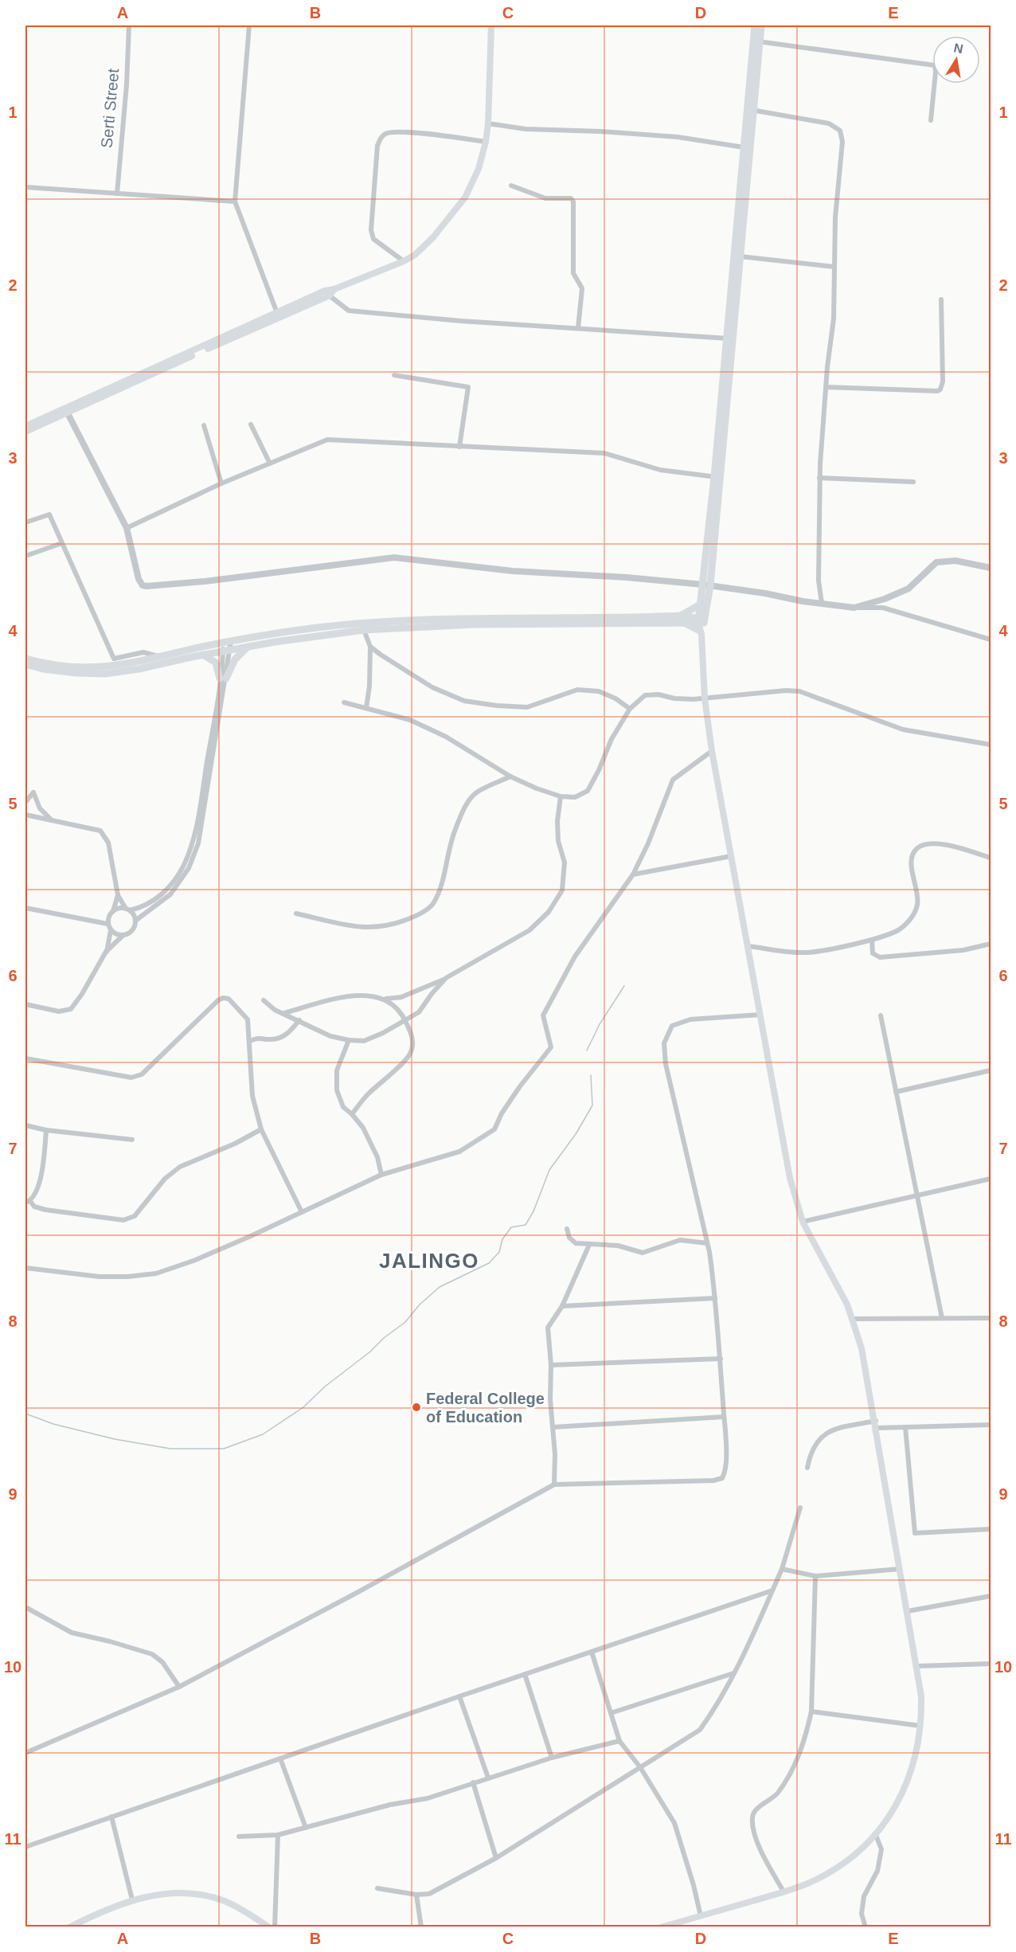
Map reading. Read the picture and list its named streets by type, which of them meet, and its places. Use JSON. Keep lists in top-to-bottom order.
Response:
{
  "streets": {
    "street": ["Serti Street"]
  },
  "districts": ["JALINGO"],
  "places": ["Federal College of Education"],
  "north": "top",
  "grid": {
    "columns": [
      "A",
      "B",
      "C",
      "D",
      "E"
    ],
    "rows": [
      "1",
      "2",
      "3",
      "4",
      "5",
      "6",
      "7",
      "8",
      "9",
      "10",
      "11"
    ]
  }
}
